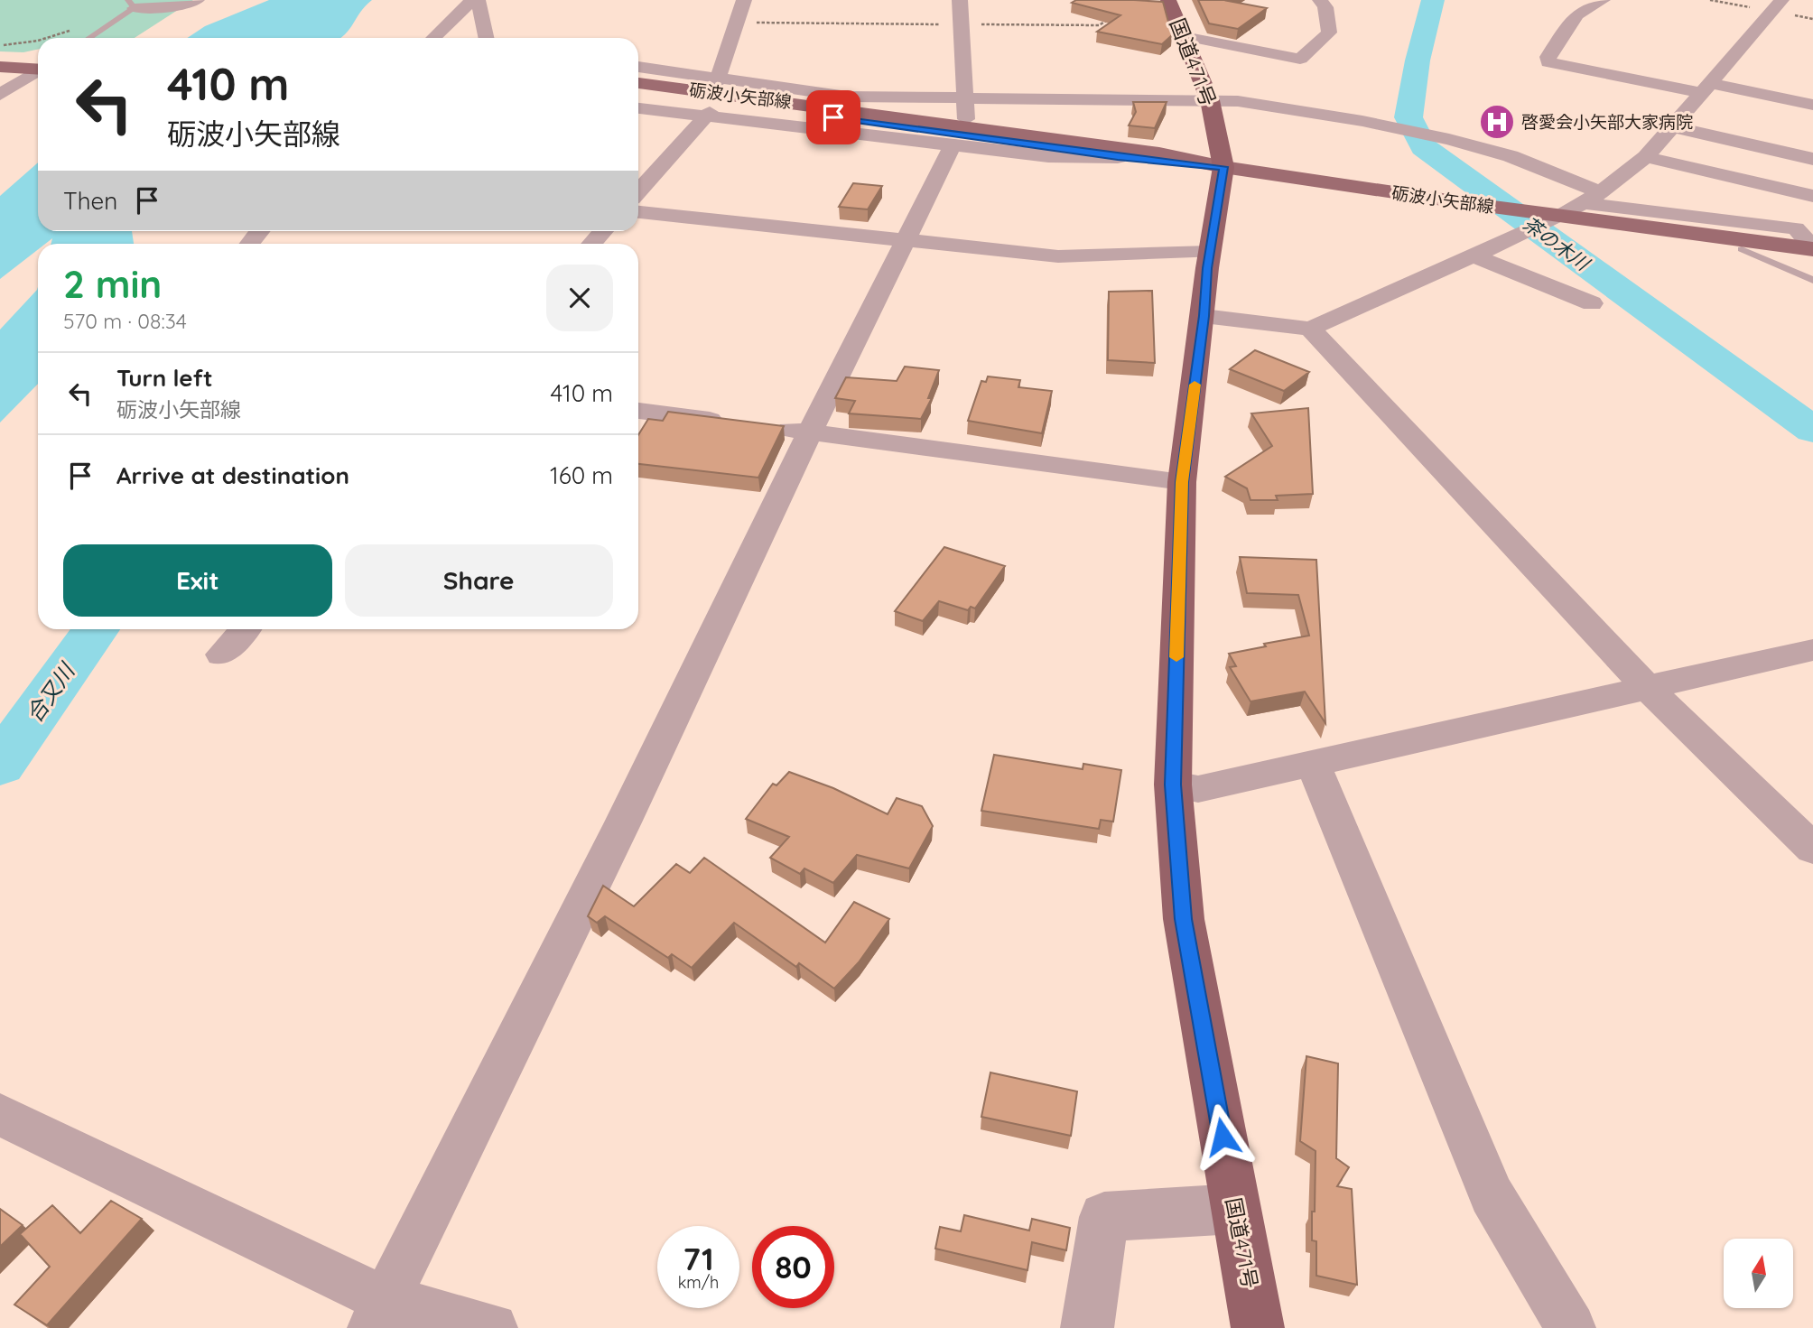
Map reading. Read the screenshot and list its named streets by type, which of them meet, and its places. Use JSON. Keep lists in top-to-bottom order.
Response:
{
  "streets": {
    "highway": ["国道471号"],
    "main road": ["砺波小矢部線"]
  },
  "crossings": [
    ["国道471号", "砺波小矢部線"]
  ],
  "water": ["茶の木川", "合又川"],
  "places": {
    "hospital": ["啓愛会小矢部大家病院"]
  },
  "north": "top",
  "page": {
    "turn": ["410 m", "砺波小矢部線"],
    "then": "Then",
    "heading": ["2 min", "570 m · 08:34"],
    "list": [
      {
        "name": "Turn left",
        "note": "砺波小矢部線",
        "value": "410 m"
      },
      {
        "name": "Arrive at destination",
        "value": "160 m"
      }
    ],
    "buttons": ["Exit", "Share"],
    "speed": "71 km/h",
    "limit": "80"
  }
}
